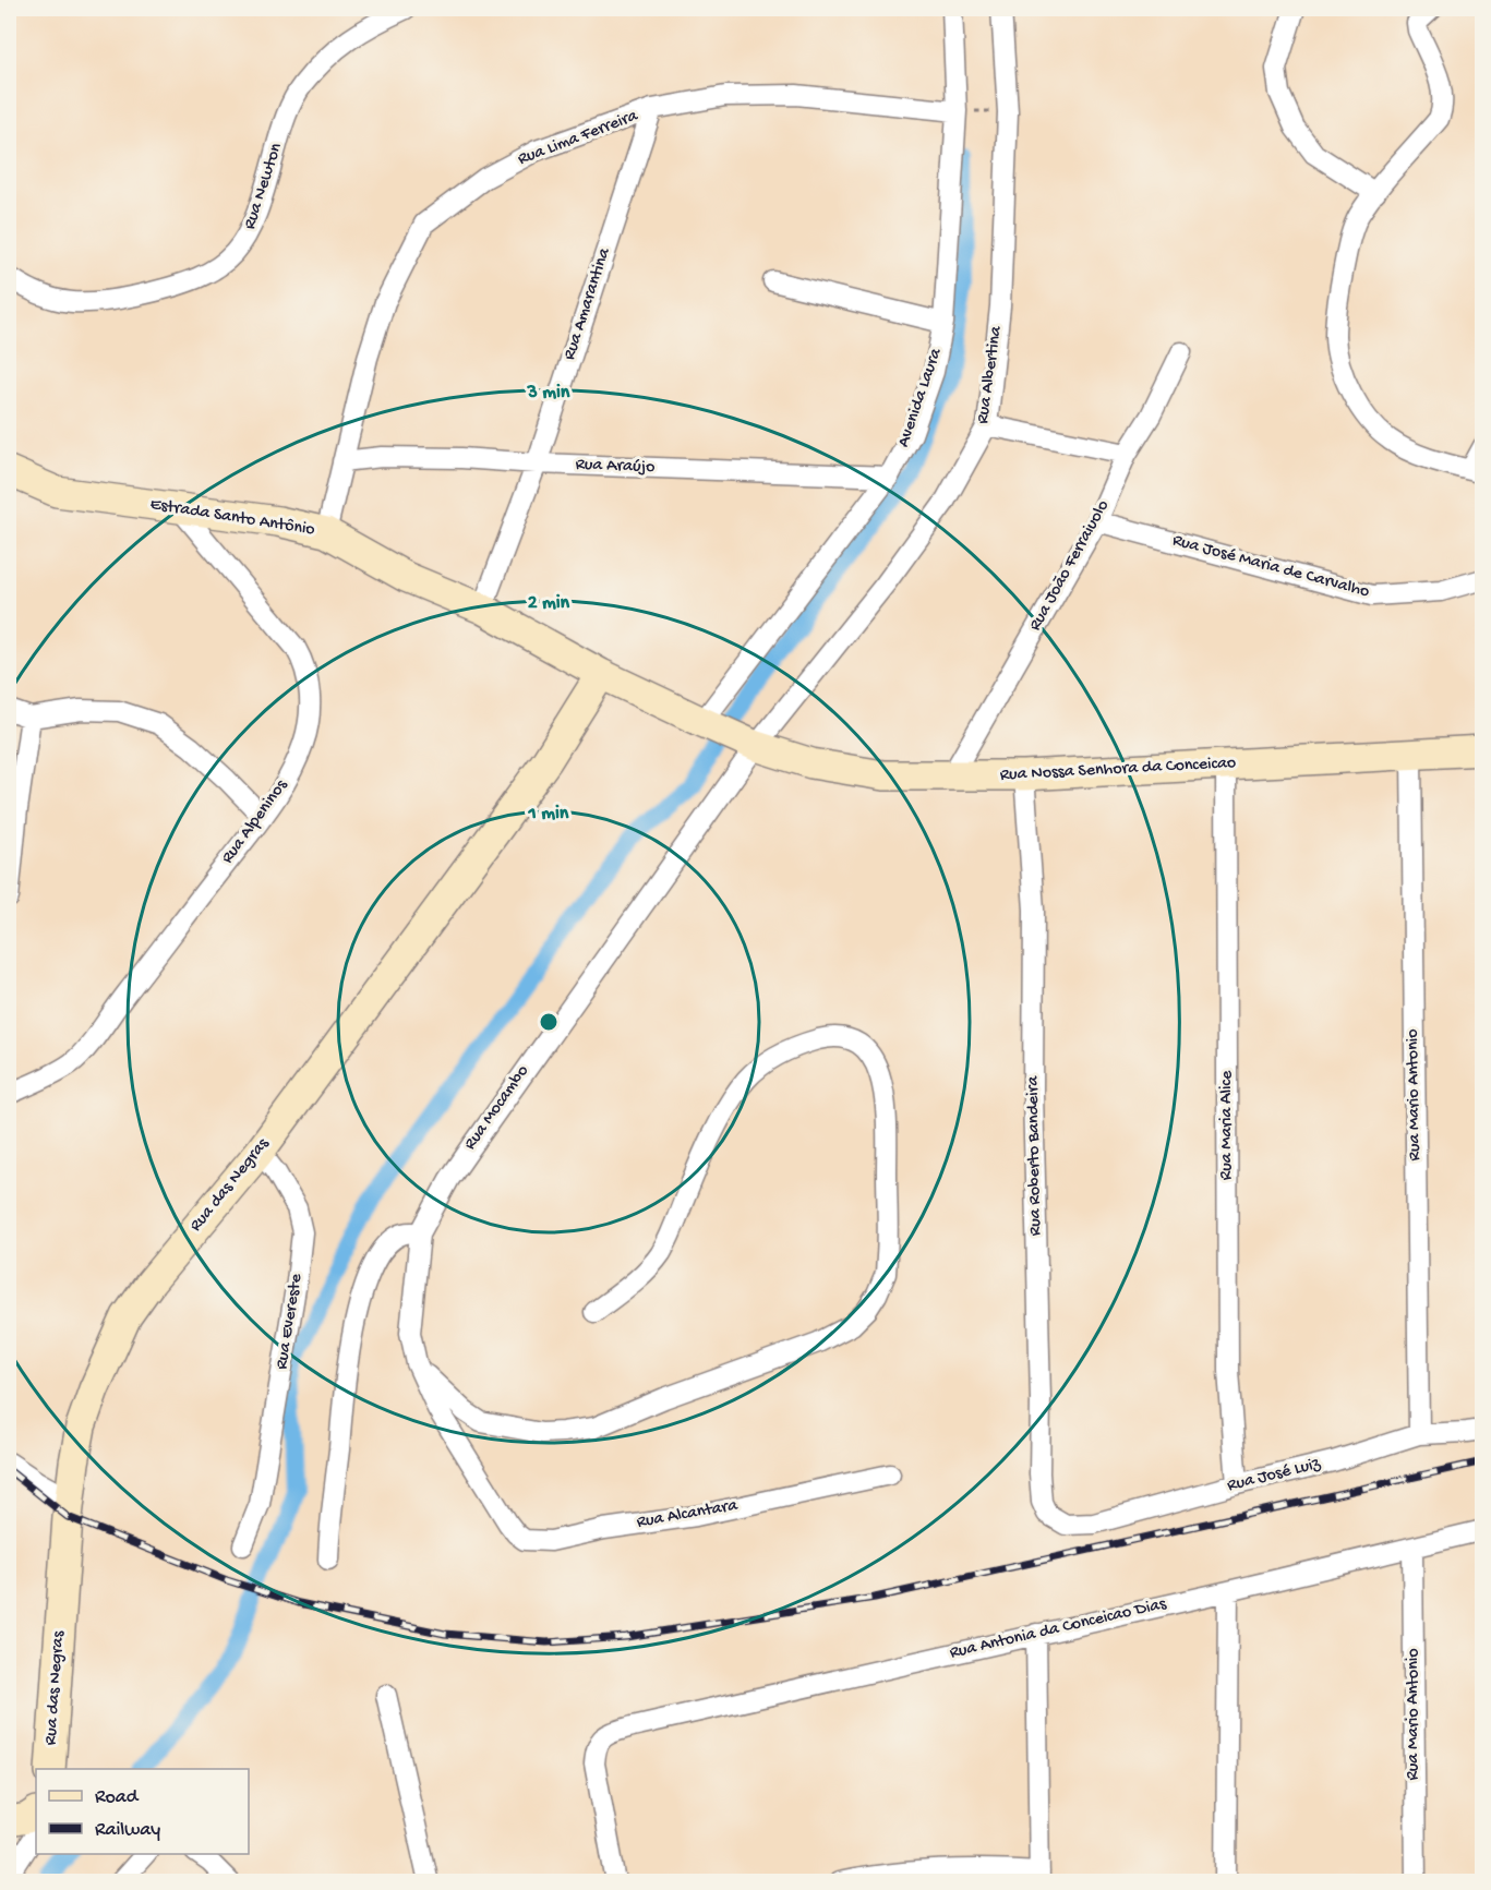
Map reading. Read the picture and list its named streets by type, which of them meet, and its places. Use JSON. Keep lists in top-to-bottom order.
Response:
{
  "streets": {
    "main road": ["Estrada Santo Antônio", "Rua Nossa Senhora da Conceicao", "Rua das Negras"],
    "street": [
      "Rua Lima Ferreira",
      "Rua Newton",
      "Rua Amarantina",
      "Rua Albertina",
      "Avenida Laura",
      "Rua Araújo",
      "Rua João Ferraiuolo",
      "Rua José Maria de Carvalho",
      "Rua Alpeninos",
      "Rua Mario Antonio",
      "Rua Mocambo",
      "Rua Maria Alice",
      "Rua Roberto Bandeira",
      "Rua Evereste",
      "Rua José Luiz",
      "Rua Alcantara",
      "Rua Antonia da Conceicao Dias"
    ]
  },
  "crossings": [
    ["Rua Lima Ferreira", "Rua Amarantina"],
    ["Rua Lima Ferreira", "Avenida Laura"],
    ["Rua Lima Ferreira", "Rua Araújo"],
    ["Rua Lima Ferreira", "Estrada Santo Antônio"],
    ["Rua Amarantina", "Rua Araújo"],
    ["Rua Amarantina", "Estrada Santo Antônio"],
    ["Rua Albertina", "Avenida Laura"],
    ["Rua Albertina", "Estrada Santo Antônio"],
    ["Rua Albertina", "Rua Nossa Senhora da Conceicao"],
    ["Rua Albertina", "Rua Mocambo"],
    ["Avenida Laura", "Rua Araújo"],
    ["Avenida Laura", "Estrada Santo Antônio"],
    ["Avenida Laura", "Rua Nossa Senhora da Conceicao"],
    ["Avenida Laura", "Rua Mocambo"],
    ["Estrada Santo Antônio", "Rua Nossa Senhora da Conceicao"],
    ["Estrada Santo Antônio", "Rua Alpeninos"],
    ["Estrada Santo Antônio", "Rua Mocambo"],
    ["Estrada Santo Antônio", "Rua das Negras"],
    ["Rua João Ferraiuolo", "Rua José Maria de Carvalho"],
    ["Rua João Ferraiuolo", "Rua Nossa Senhora da Conceicao"],
    ["Rua Nossa Senhora da Conceicao", "Rua Mario Antonio"],
    ["Rua Nossa Senhora da Conceicao", "Rua Mocambo"],
    ["Rua Nossa Senhora da Conceicao", "Rua Maria Alice"],
    ["Rua Nossa Senhora da Conceicao", "Rua Roberto Bandeira"],
    ["Rua Mario Antonio", "Rua José Luiz"],
    ["Rua Mario Antonio", "Rua Antonia da Conceicao Dias"],
    ["Rua Mocambo", "Rua Alcantara"],
    ["Rua Maria Alice", "Rua José Luiz"],
    ["Rua Roberto Bandeira", "Rua José Luiz"],
    ["Rua das Negras", "Rua Evereste"]
  ],
  "legend": ["Road", "Railway"],
  "rings": ["3 min", "2 min", "1 min"]
}
